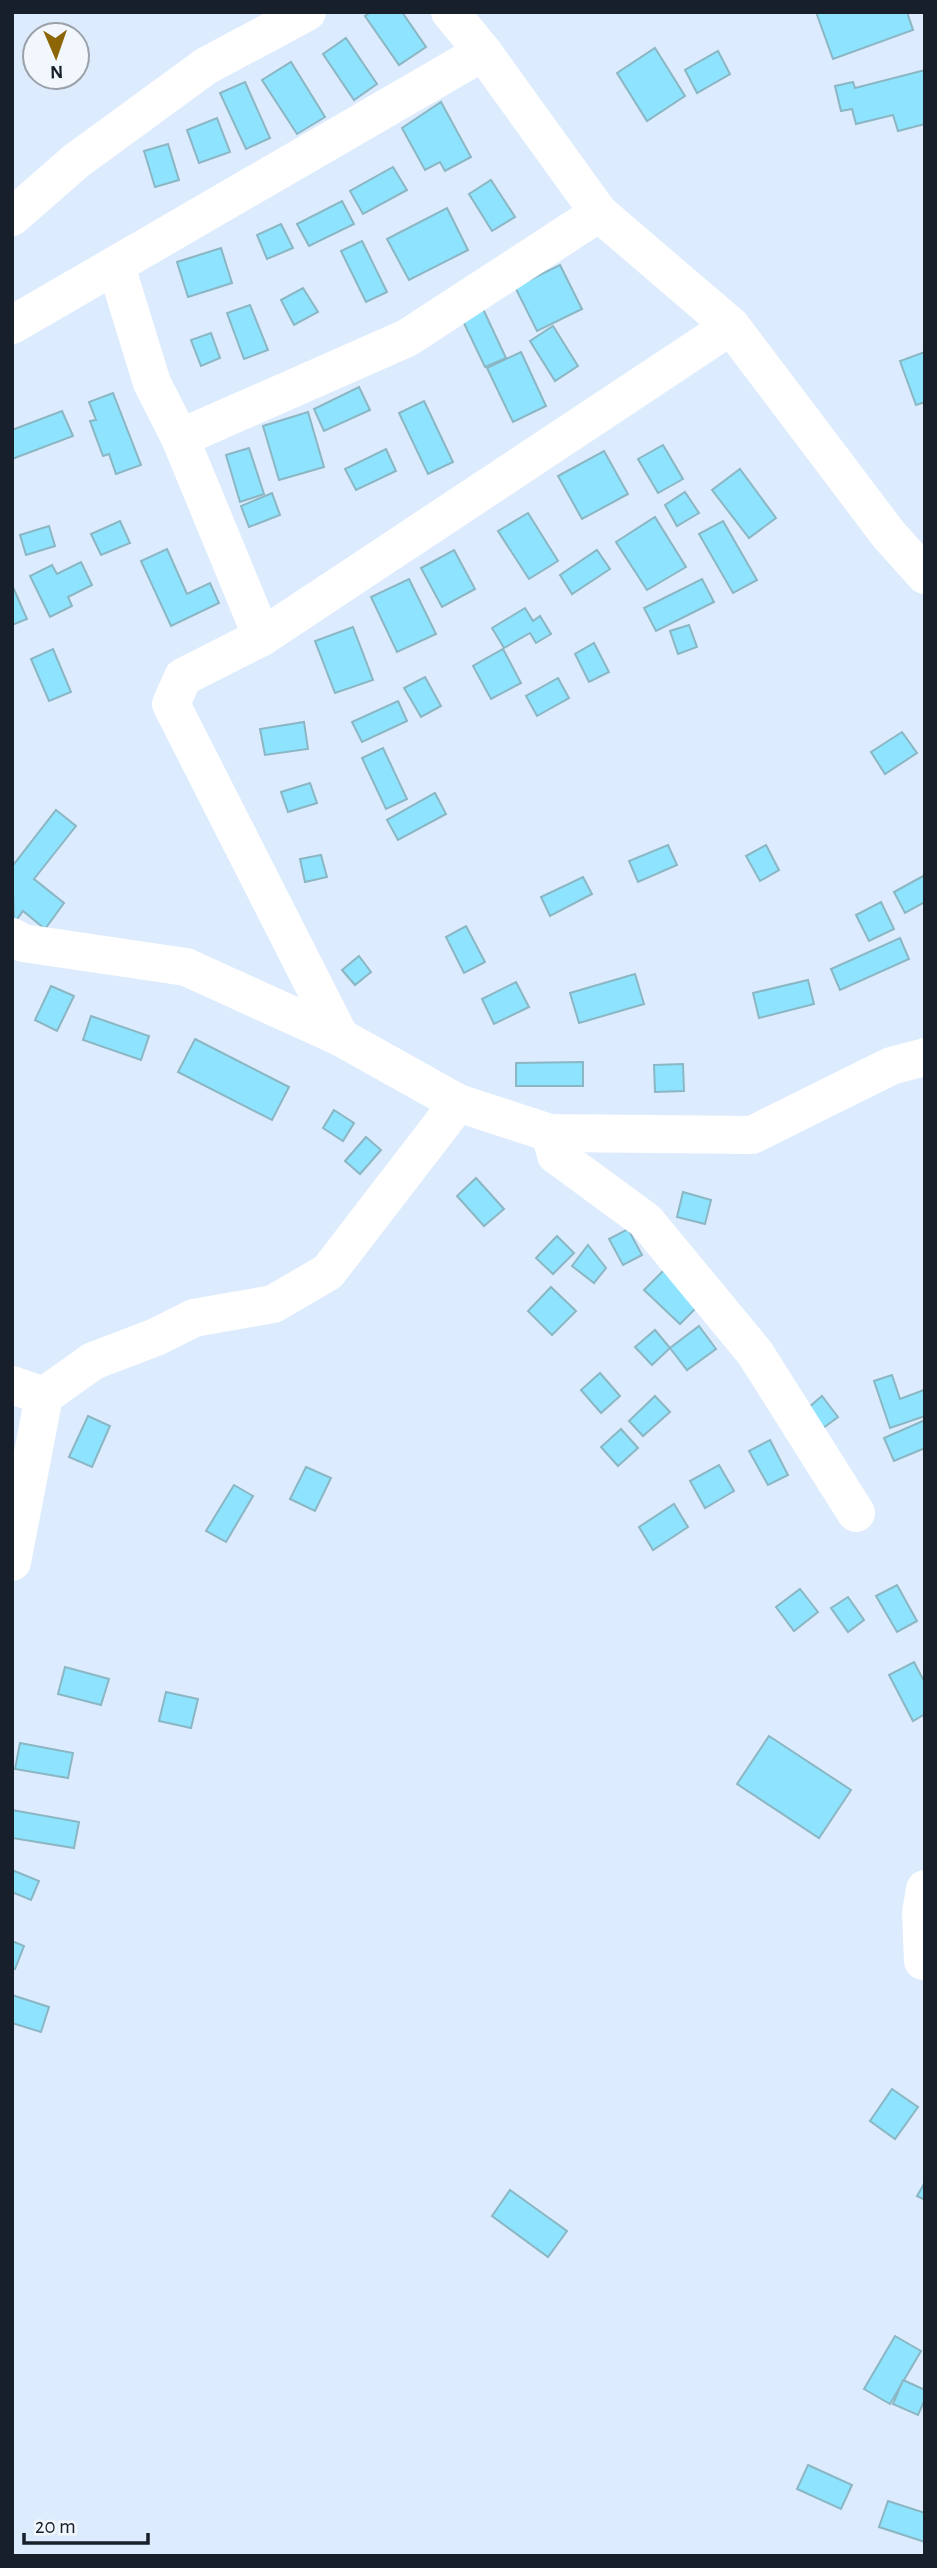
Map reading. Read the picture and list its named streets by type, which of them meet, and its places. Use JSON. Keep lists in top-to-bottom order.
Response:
{
  "scale_bar": "20 m",
  "north": "bottom"
}
